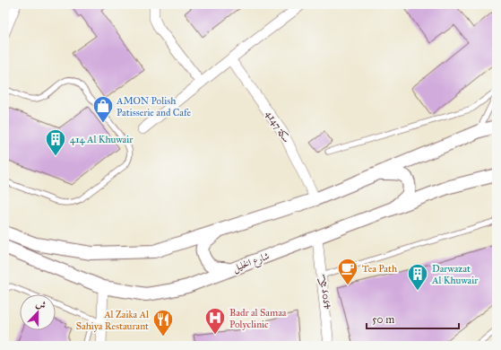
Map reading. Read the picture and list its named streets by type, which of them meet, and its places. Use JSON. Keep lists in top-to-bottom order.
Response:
{
  "streets": {
    "street": ["سكة 4147", "شارع الخليل", "سكة 4505"]
  },
  "crossings": [
    ["شارع الخليل", "سكة 4505"]
  ],
  "places": {
    "shop": ["AMON Polish Patisserie and Cafe"],
    "building": ["414 Al Khuwair", "Darwazat Al Khuwair"],
    "cafe": ["Tea Path"],
    "hospital": ["Badr al Samaa Polyclinic"],
    "restaurant": ["Al Zaika Al Sahiya Restaurant"]
  },
  "scale_bar": "50 m",
  "north": "top"
}
